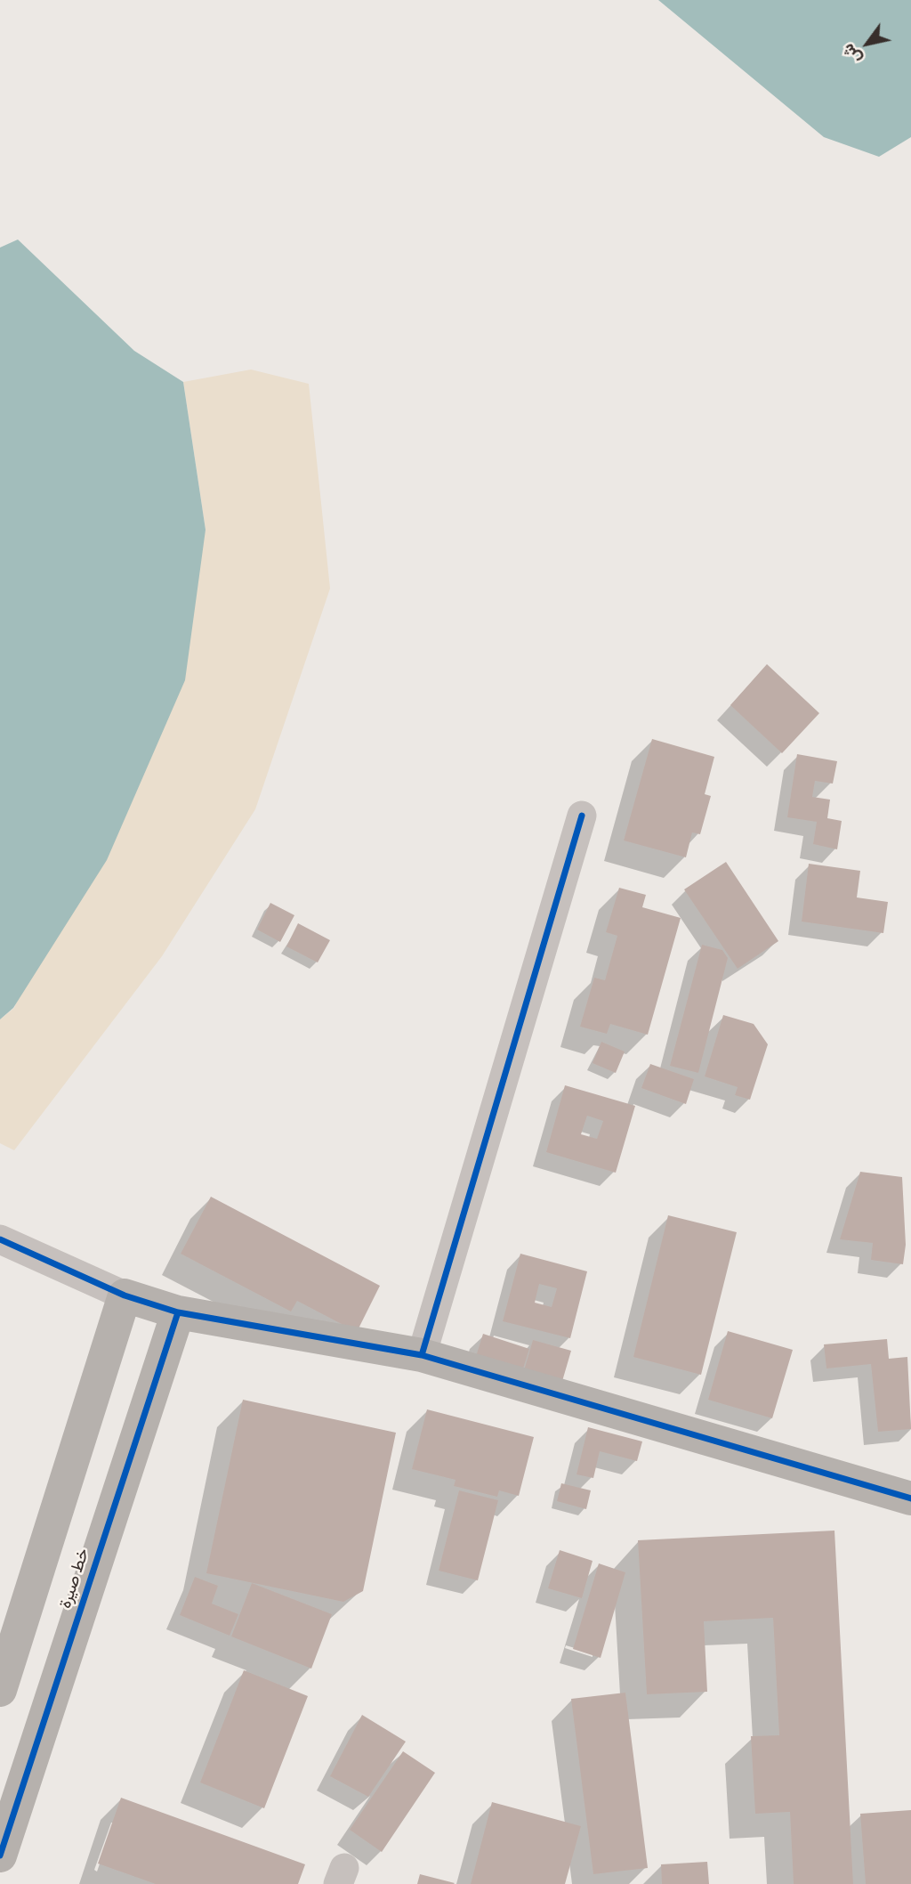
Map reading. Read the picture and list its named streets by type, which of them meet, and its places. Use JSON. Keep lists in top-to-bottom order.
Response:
{
  "streets": {
    "street": ["خط صيرة"]
  },
  "north": "bottom left"
}
